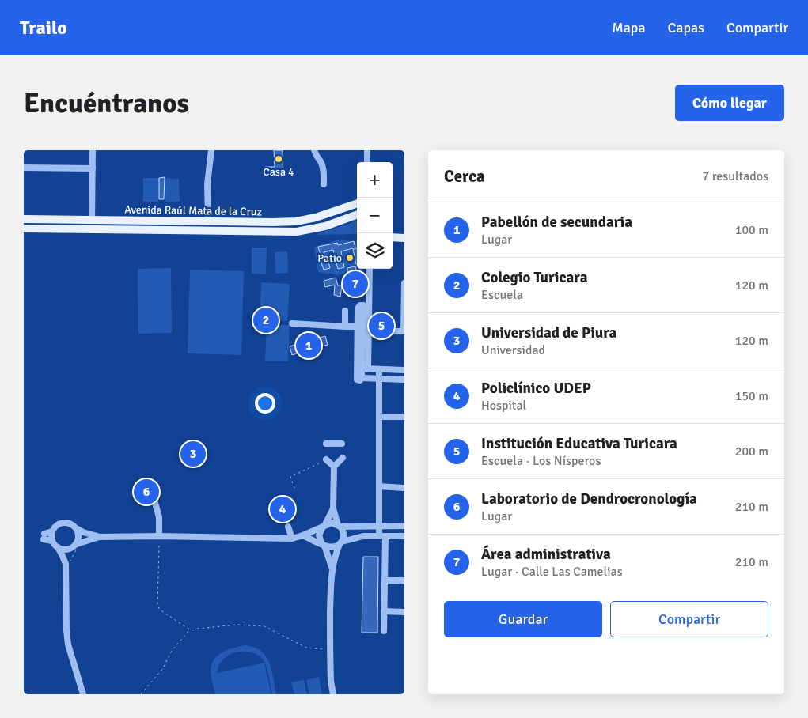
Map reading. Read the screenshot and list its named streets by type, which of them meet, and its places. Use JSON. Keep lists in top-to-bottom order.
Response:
{
  "streets": {
    "main road": ["Avenida Raúl Mata de la Cruz"]
  },
  "places": ["Casa 4", "Patio"],
  "page": {
    "header": "Trailo",
    "nav": ["Mapa", "Capas", "Compartir"],
    "buttons": [
      "Cómo llegar",
      ["Guardar", "Compartir"]
    ],
    "title": "Encuéntranos",
    "heading": ["Cerca", "7 resultados"],
    "map_buttons": ["+", "−"],
    "list": [
      {
        "mark": "1",
        "name": "Pabellón de secundaria",
        "note": "Lugar",
        "value": "100 m"
      },
      {
        "mark": "2",
        "name": "Colegio Turicara",
        "note": "Escuela",
        "value": "120 m"
      },
      {
        "mark": "3",
        "name": "Universidad de Piura",
        "note": "Universidad",
        "value": "120 m"
      },
      {
        "mark": "4",
        "name": "Policlínico UDEP",
        "note": "Hospital",
        "value": "150 m"
      },
      {
        "mark": "5",
        "name": "Institución Educativa Turicara",
        "note": "Escuela · Los Nísperos",
        "value": "200 m"
      },
      {
        "mark": "6",
        "name": "Laboratorio de Dendrocronología",
        "note": "Lugar",
        "value": "210 m"
      },
      {
        "mark": "7",
        "name": "Área administrativa",
        "note": "Lugar · Calle Las Camelias",
        "value": "210 m"
      }
    ],
    "pins": [
      "7",
      "2",
      "5",
      "1",
      "3",
      "6",
      "4"
    ]
  }
}
